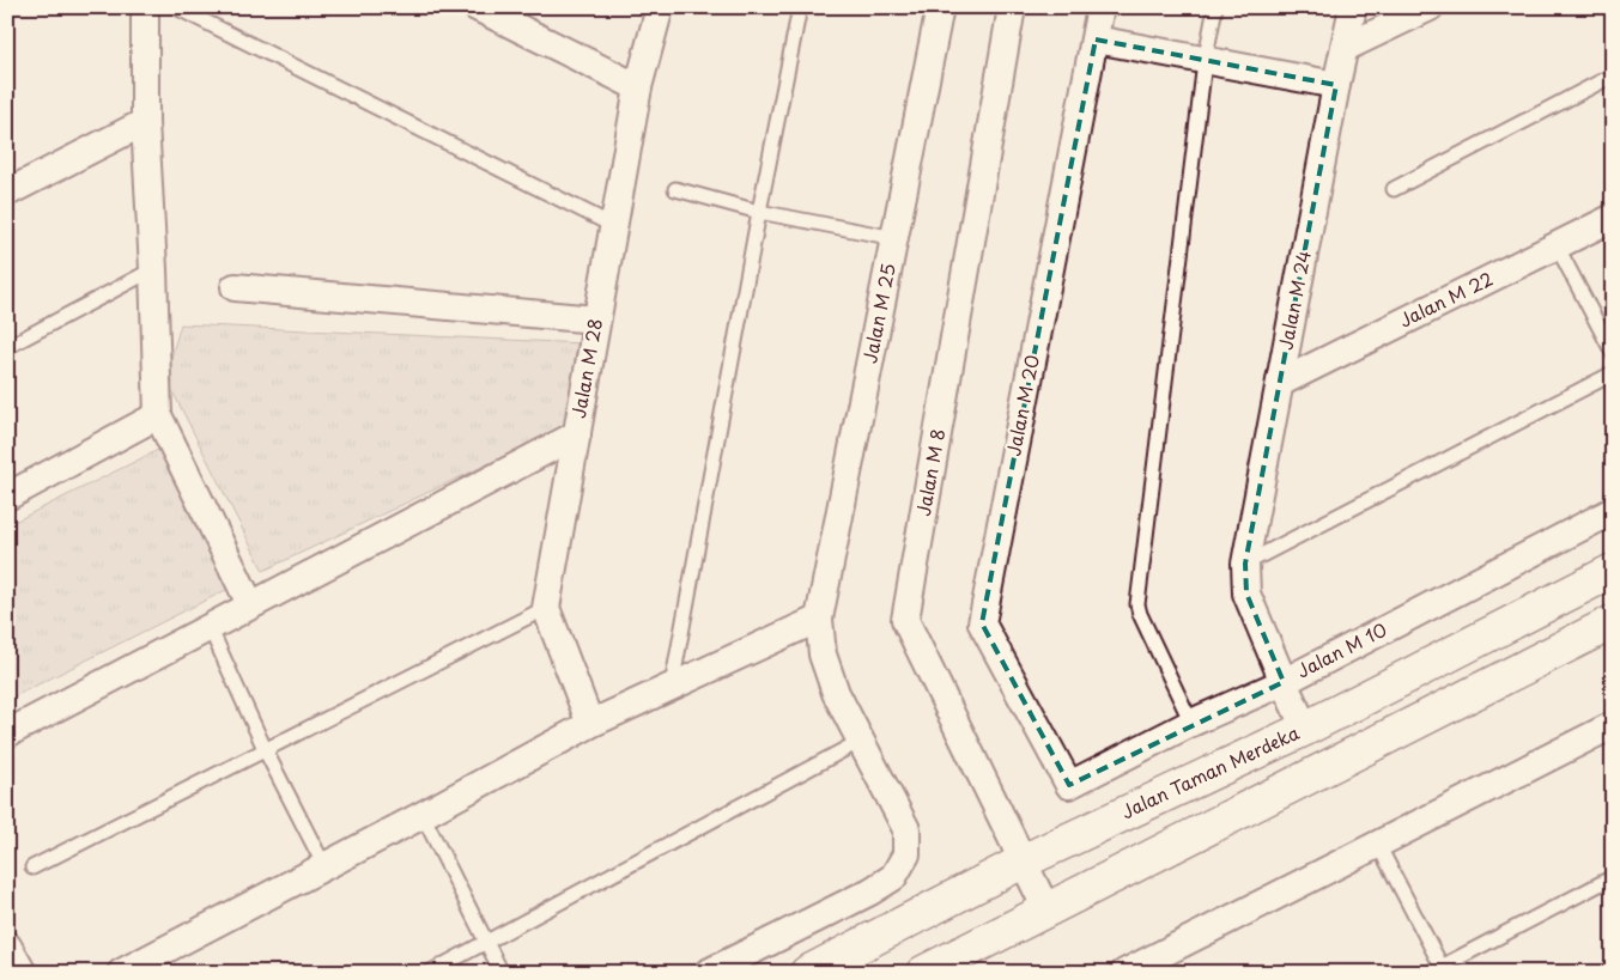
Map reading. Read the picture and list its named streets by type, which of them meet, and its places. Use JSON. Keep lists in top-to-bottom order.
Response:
{
  "streets": {
    "main road": ["Jalan Taman Merdeka"],
    "street": [
      "Jalan M 24",
      "Jalan M 22",
      "Jalan M 25",
      "Jalan M 28",
      "Jalan M 20",
      "Jalan M 8",
      "Jalan M 10"
    ]
  },
  "crossings": [
    ["Jalan M 24", "Jalan M 22"],
    ["Jalan M 24", "Jalan M 10"],
    ["Jalan M 20", "Jalan M 10"],
    ["Jalan M 8", "Jalan Taman Merdeka"]
  ]
}
